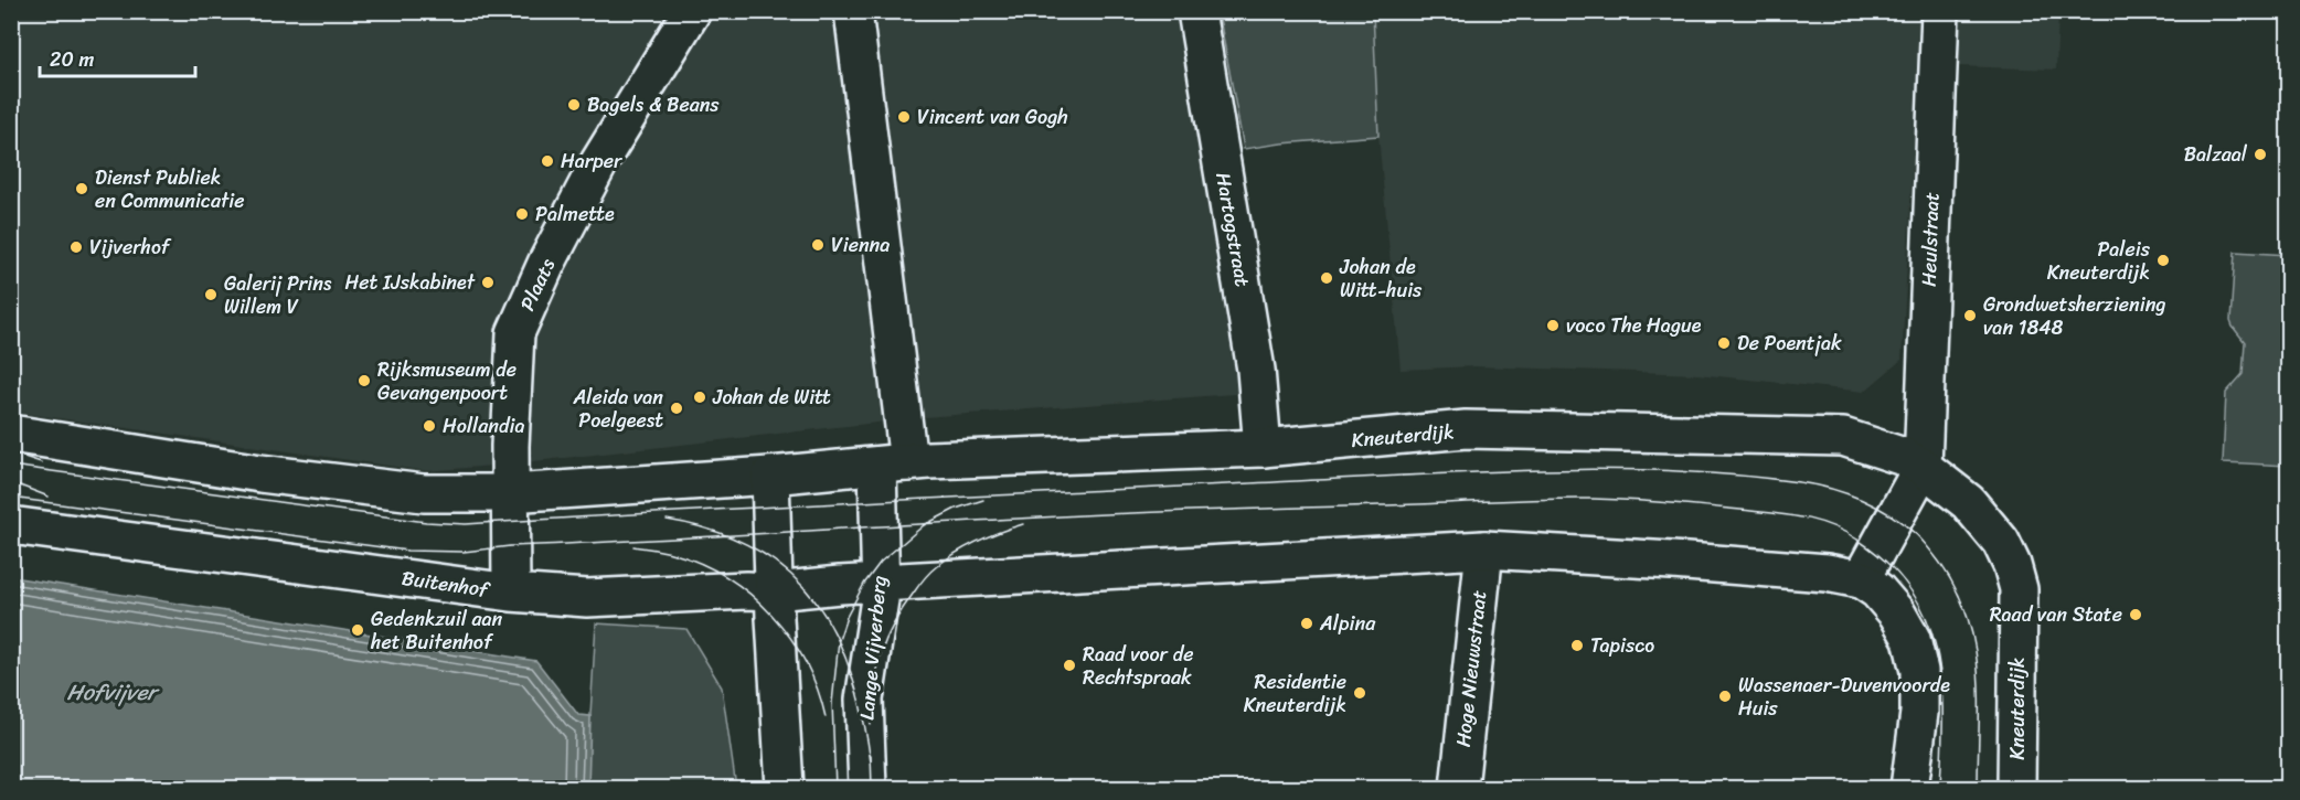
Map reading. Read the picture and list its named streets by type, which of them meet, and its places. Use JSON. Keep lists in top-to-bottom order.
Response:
{
  "streets": {
    "street": [
      "Hartogstraat",
      "Heulstraat",
      "Plaats",
      "Kneuterdijk",
      "Buitenhof",
      "Lange Vijverberg",
      "Hoge Nieuwstraat"
    ]
  },
  "crossings": [
    ["Hartogstraat", "Kneuterdijk"],
    ["Heulstraat", "Kneuterdijk"],
    ["Plaats", "Buitenhof"],
    ["Kneuterdijk", "Lange Vijverberg"],
    ["Buitenhof", "Lange Vijverberg"]
  ],
  "water": ["Hofvijver"],
  "places": [
    "Bagels & Beans",
    "Vincent van Gogh",
    "Balzaal",
    "Harper",
    "Dienst Publiek en Communicatie",
    "Palmette",
    "Vienna",
    "Vijverhof",
    "Paleis Kneuterdijk",
    "Johan de Witt-huis",
    "Het IJskabinet",
    "Galerij Prins Willem V",
    "Grondwetsherziening van 1848",
    "voco The Hague",
    "De Poentjak",
    "Rijksmuseum de Gevangenpoort",
    "Johan de Witt",
    "Aleida van Poelgeest",
    "Hollandia",
    "Raad van State",
    "Alpina",
    "Gedenkzuil aan het Buitenhof",
    "Tapisco",
    "Raad voor de Rechtspraak",
    "Residentie Kneuterdijk",
    "Wassenaer-Duvenvoorde Huis"
  ],
  "scale_bar": "20 m"
}
